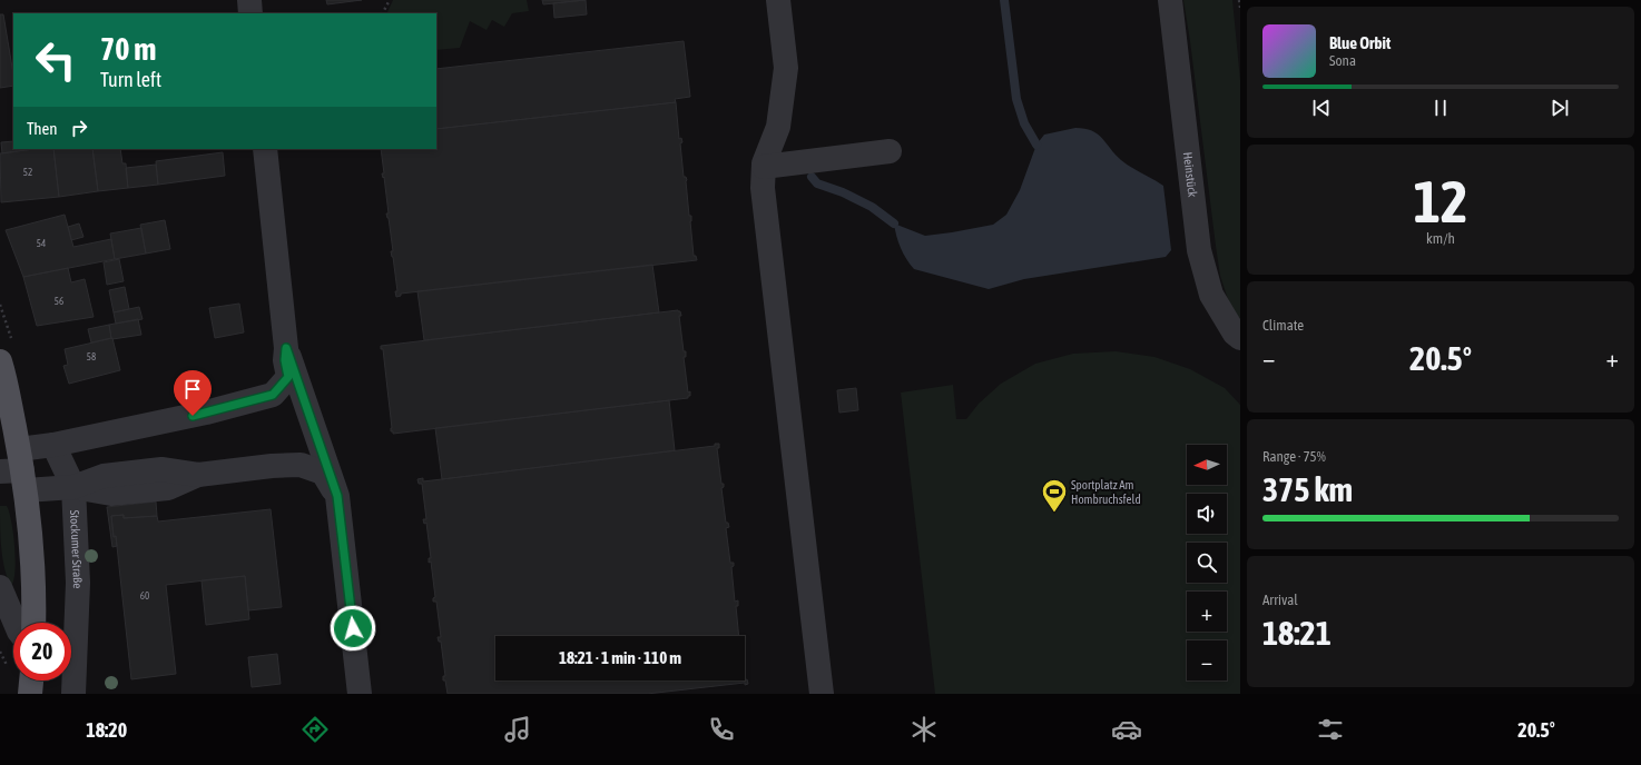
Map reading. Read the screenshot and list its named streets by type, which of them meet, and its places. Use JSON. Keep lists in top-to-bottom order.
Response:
{
  "streets": {
    "lane": ["Heinstück", "Stockumer Straße"]
  },
  "places": {
    "sports": ["Sportplatz Am Hombruchsfeld"]
  },
  "house_numbers": [
    "52",
    "54",
    "56",
    "58",
    "60"
  ],
  "north": "left",
  "page": {
    "turn": ["70 m", "Turn left"],
    "song": ["Blue Orbit", "Sona"],
    "then": "Then",
    "tile": [
      ["12", "km/h"],
      "Climate",
      ["Range · 75%", "375 km"],
      ["Arrival", "18:21"]
    ],
    "heat": ["−", "20.5°", "+"],
    "map_buttons": ["+", "−"],
    "limit": "20",
    "trip": "18:21 · 1 min · 110 m",
    "tabs": ["18:20", "20.5°"]
  }
}
